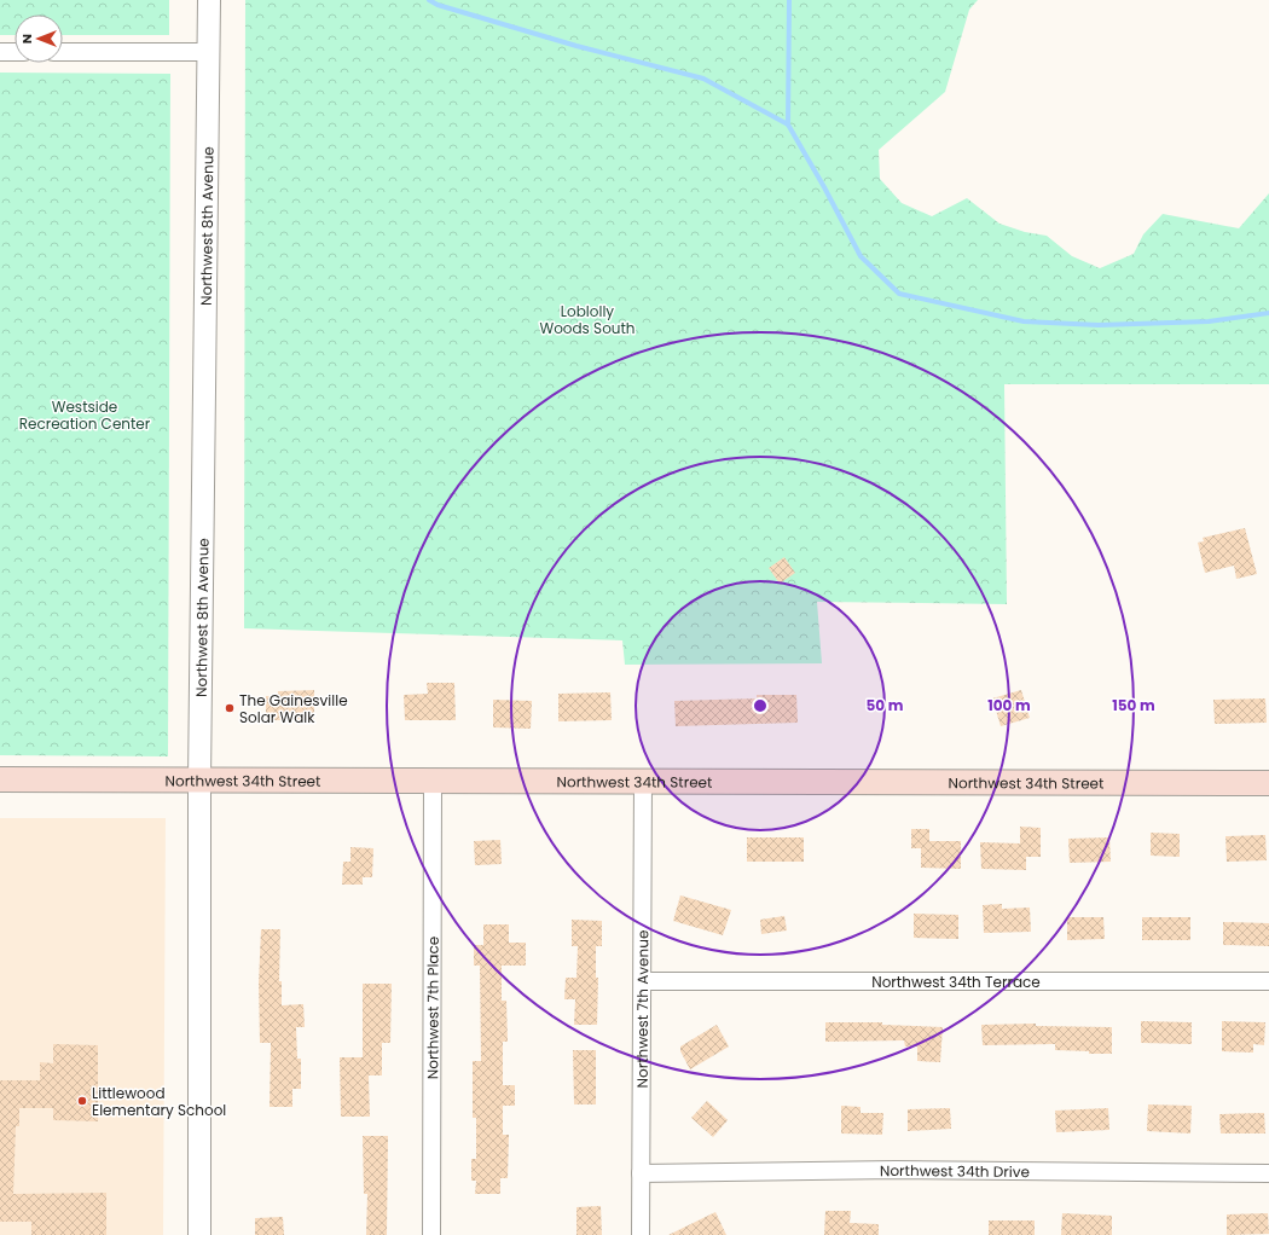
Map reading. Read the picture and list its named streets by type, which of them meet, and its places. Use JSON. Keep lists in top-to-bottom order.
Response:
{
  "streets": {
    "main road": ["Northwest 34th Street"],
    "street": [
      "Northwest 8th Avenue",
      "Northwest 34th Terrace",
      "Northwest 7th Place",
      "Northwest 7th Avenue",
      "Northwest 34th Drive"
    ]
  },
  "crossings": [
    ["Northwest 8th Avenue", "Northwest 34th Street"],
    ["Northwest 34th Street", "Northwest 7th Place"],
    ["Northwest 34th Street", "Northwest 7th Avenue"],
    ["Northwest 34th Terrace", "Northwest 7th Avenue"],
    ["Northwest 7th Avenue", "Northwest 34th Drive"]
  ],
  "parks": ["Loblolly Woods South", "Westside Recreation Center"],
  "places": ["The Gainesville Solar Walk", "Littlewood Elementary School"],
  "north": "left",
  "rings": ["50 m", "100 m", "150 m"]
}
